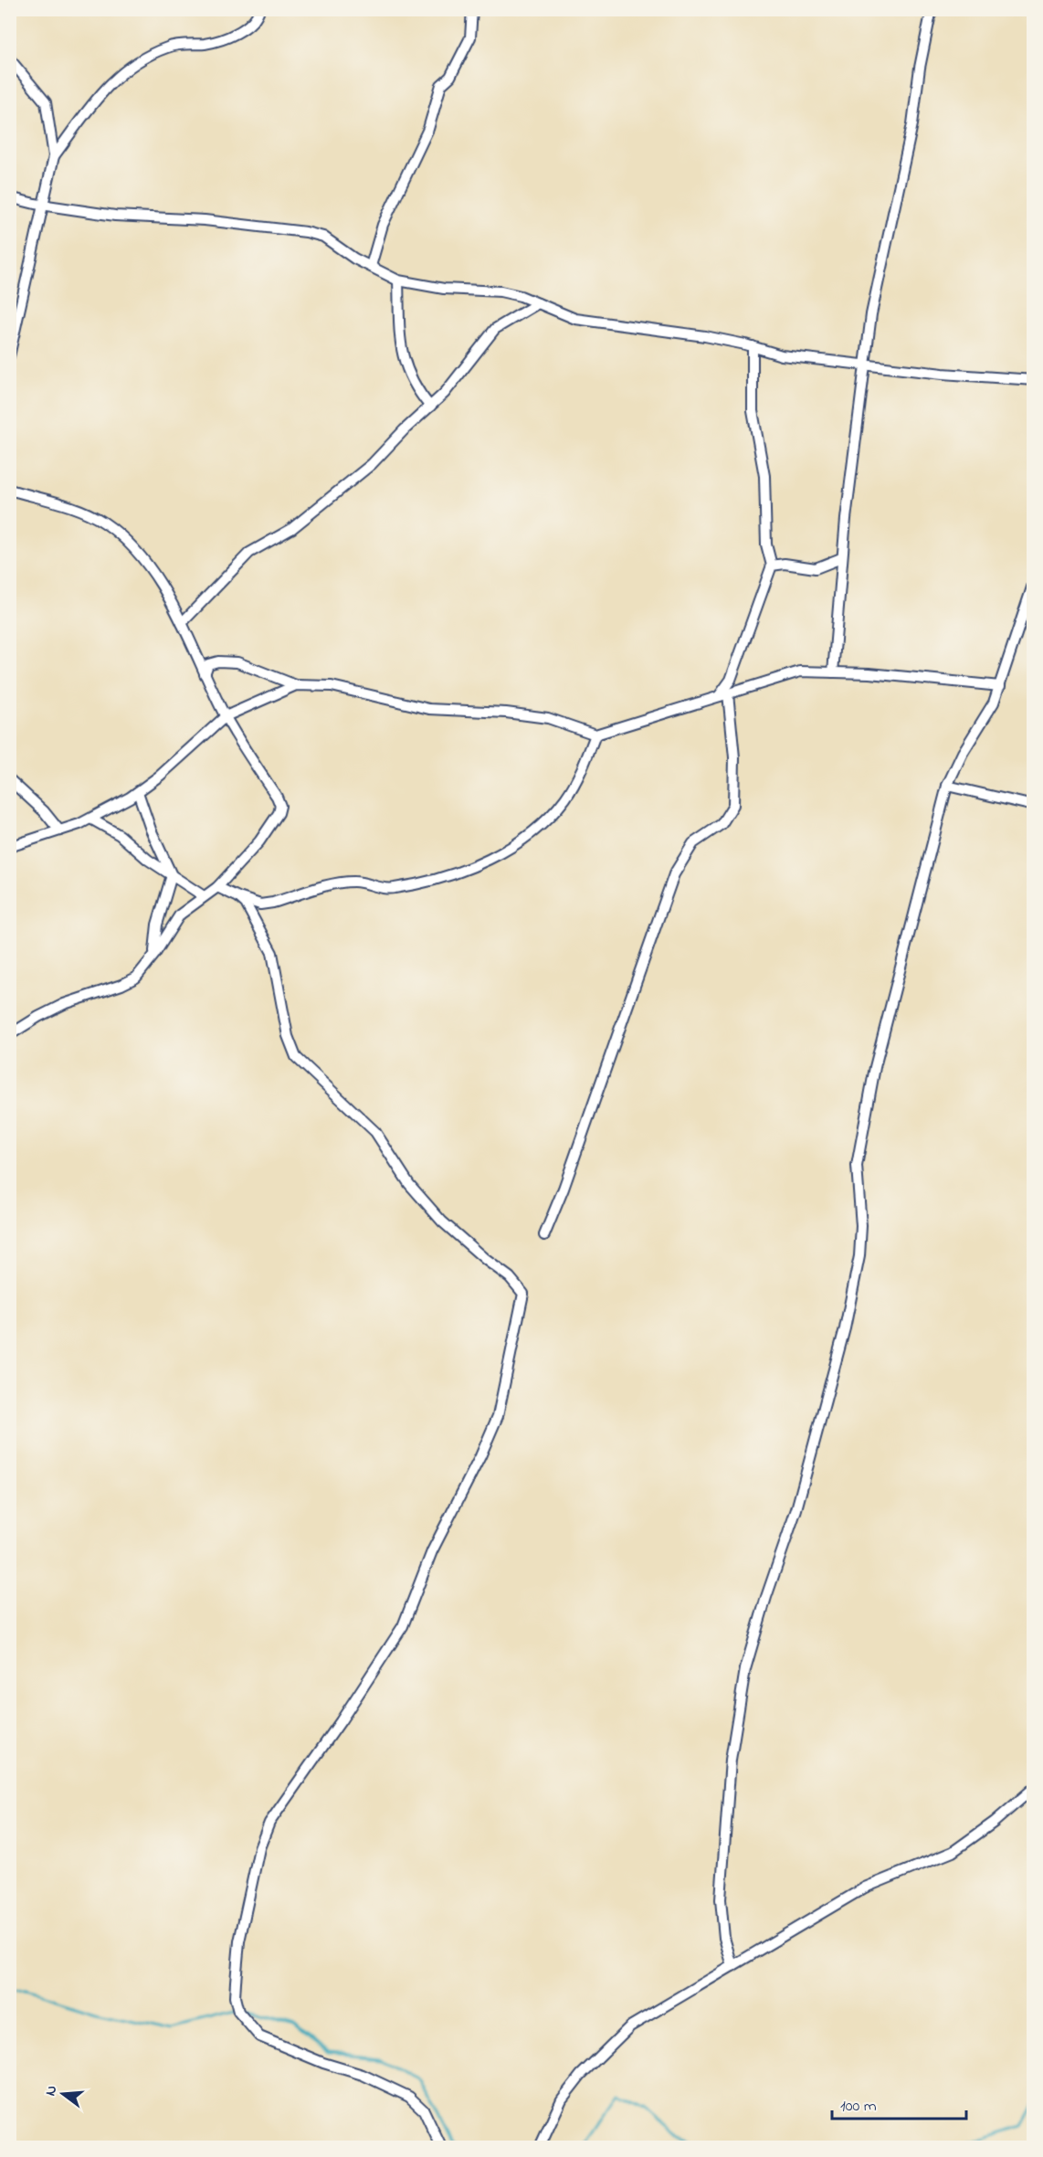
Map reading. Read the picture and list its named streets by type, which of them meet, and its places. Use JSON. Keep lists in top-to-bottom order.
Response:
{
  "scale_bar": "100 m",
  "north": "left"
}
